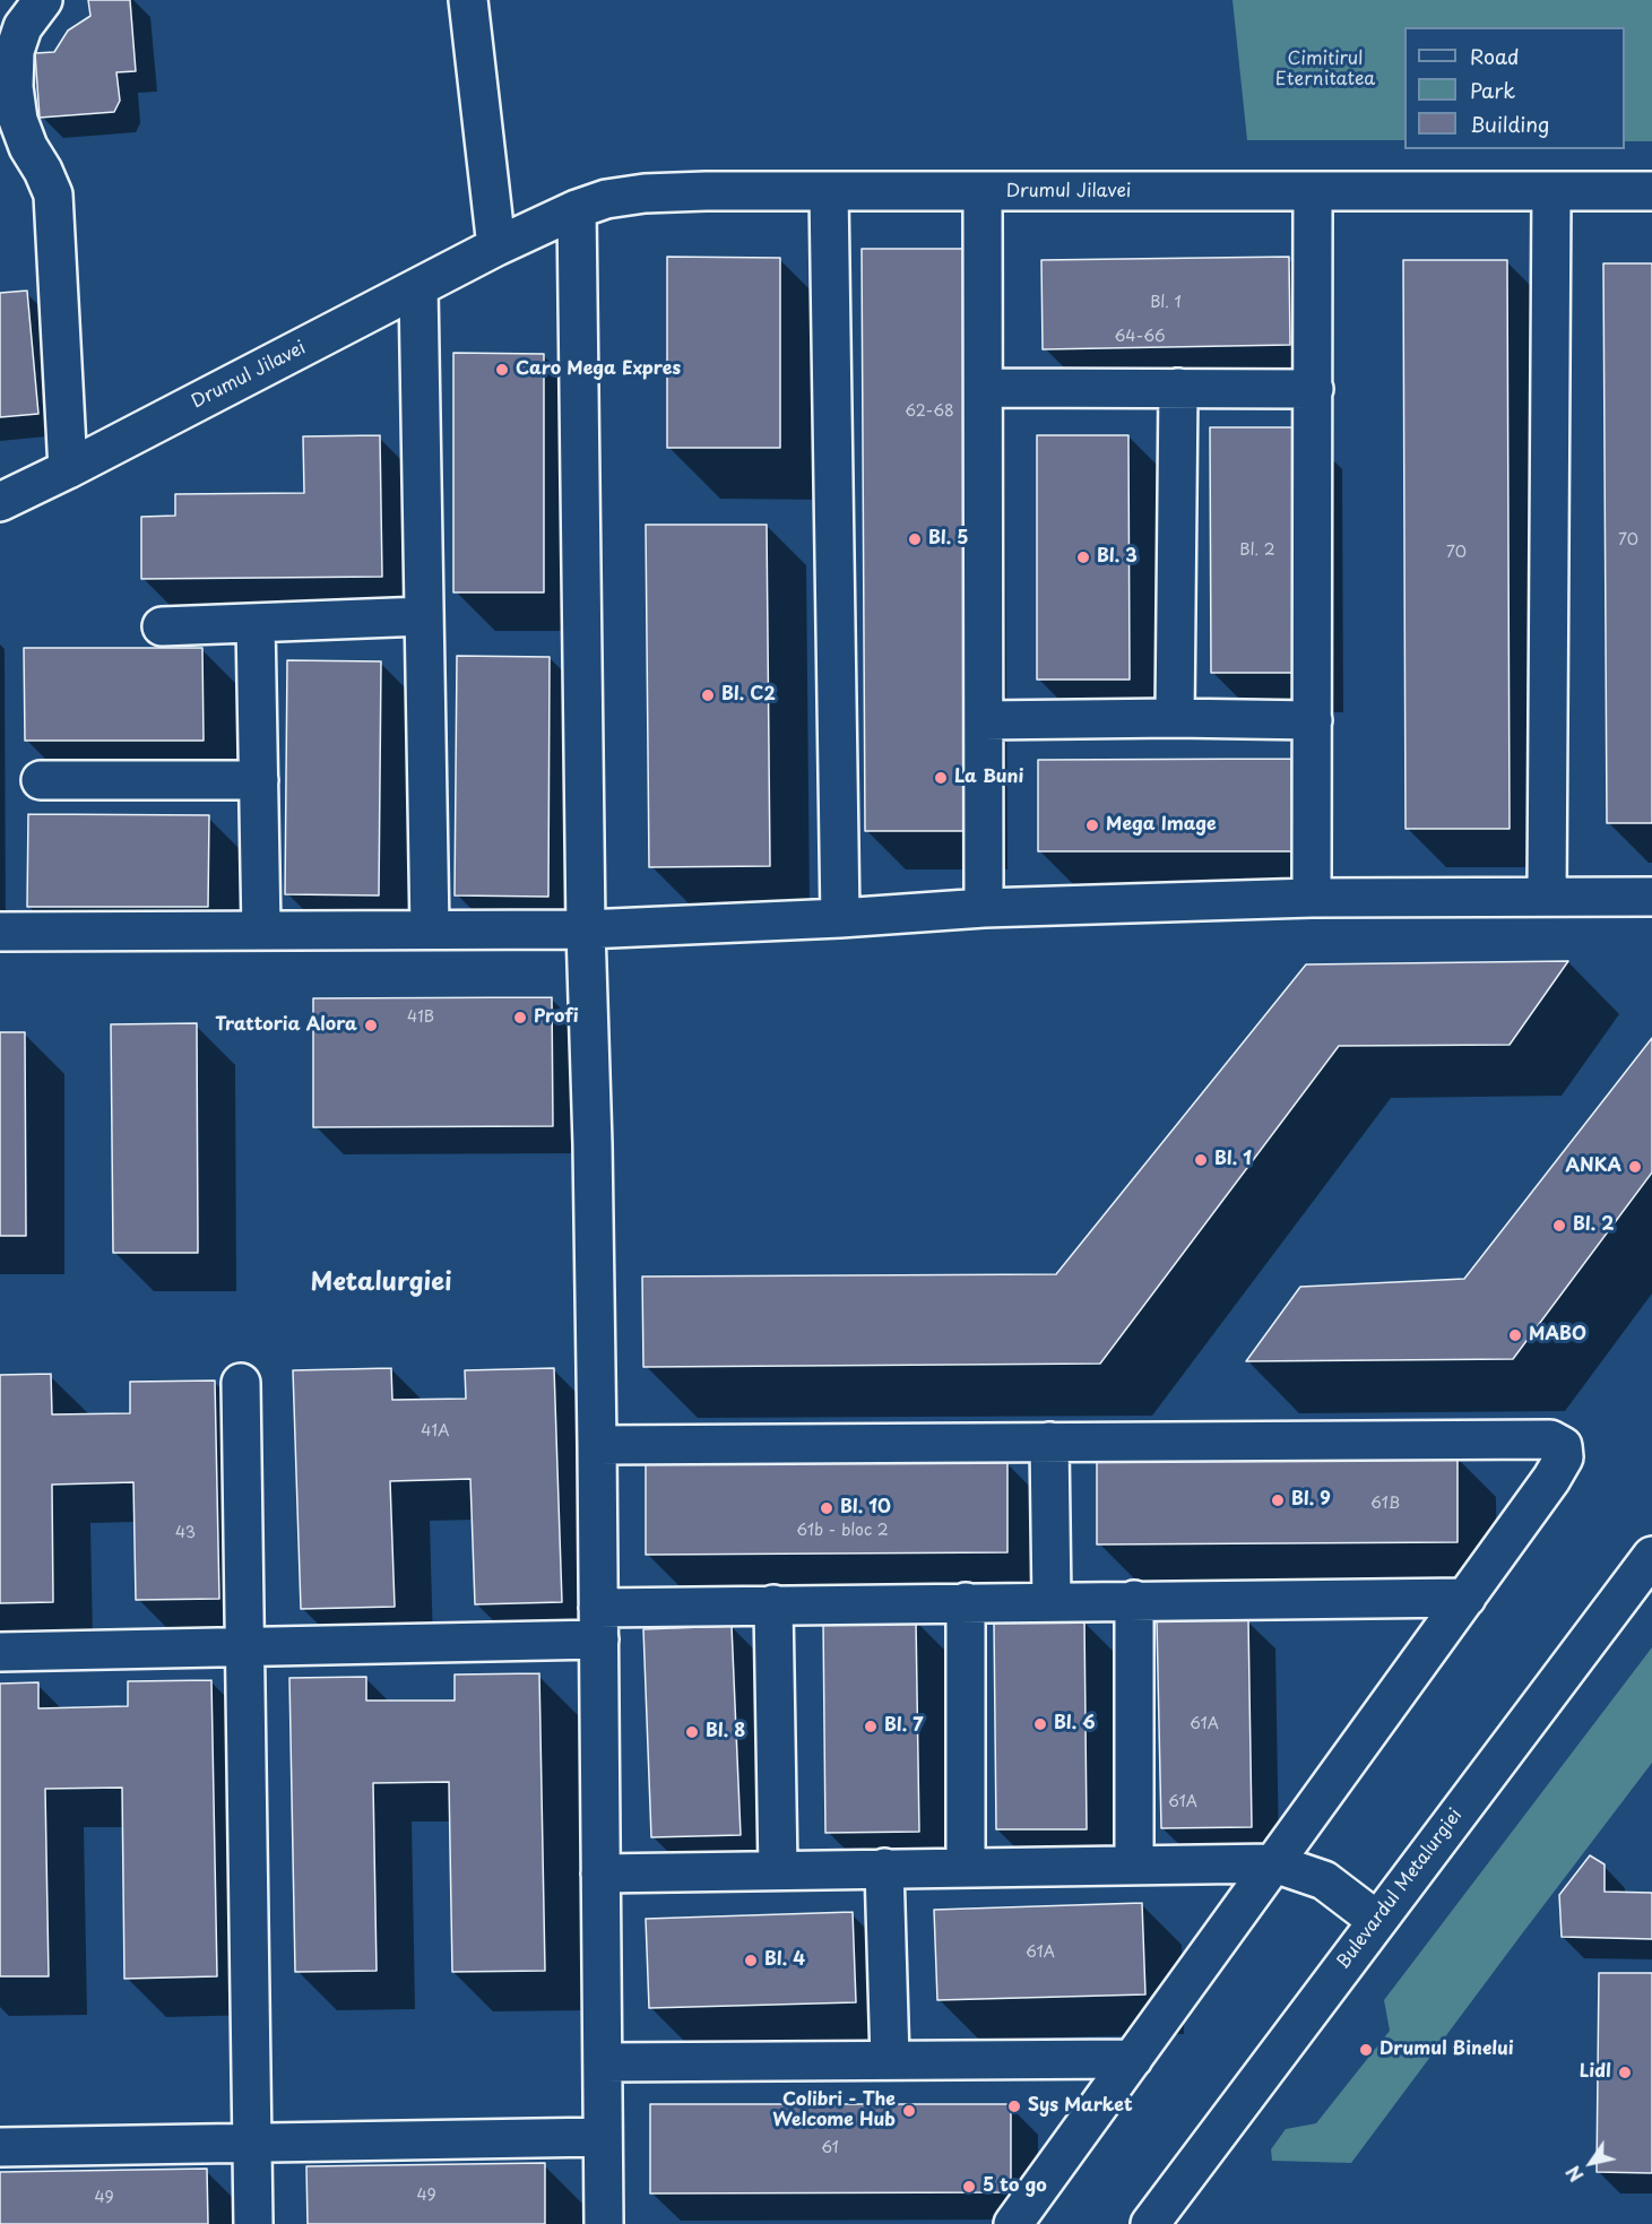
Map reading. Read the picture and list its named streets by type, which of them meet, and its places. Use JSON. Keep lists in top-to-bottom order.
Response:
{
  "streets": {
    "street": ["Drumul Jilavei", "Bulevardul Metalurgiei"]
  },
  "districts": ["Metalurgiei"],
  "parks": ["Cimitirul Eternitatea"],
  "places": [
    "Caro Mega Expres",
    "Bl. 5",
    "Bl. 3",
    "Bl. C2",
    "La Buni",
    "Mega Image",
    "Profi",
    "Trattoria Alora",
    "Bl. 1",
    "ANKA",
    "Bl. 2",
    "MABO",
    "Bl. 9",
    "Bl. 10",
    "Bl. 6",
    "Bl. 7",
    "Bl. 8",
    "Bl. 4",
    "Drumul Binelui",
    "Lidl",
    "Sys Market",
    "Colibri - The Welcome Hub",
    "5 to go"
  ],
  "house_numbers": [
    "Bl. 1",
    "64-66",
    "62-68",
    "70",
    "Bl. 2",
    "70",
    "41B",
    "41A",
    "61B",
    "61b - bloc 2",
    "43",
    "61A",
    "61A",
    "61A",
    "61",
    "49",
    "49"
  ],
  "legend": ["Road", "Park", "Building"],
  "north": "bottom left"
}
